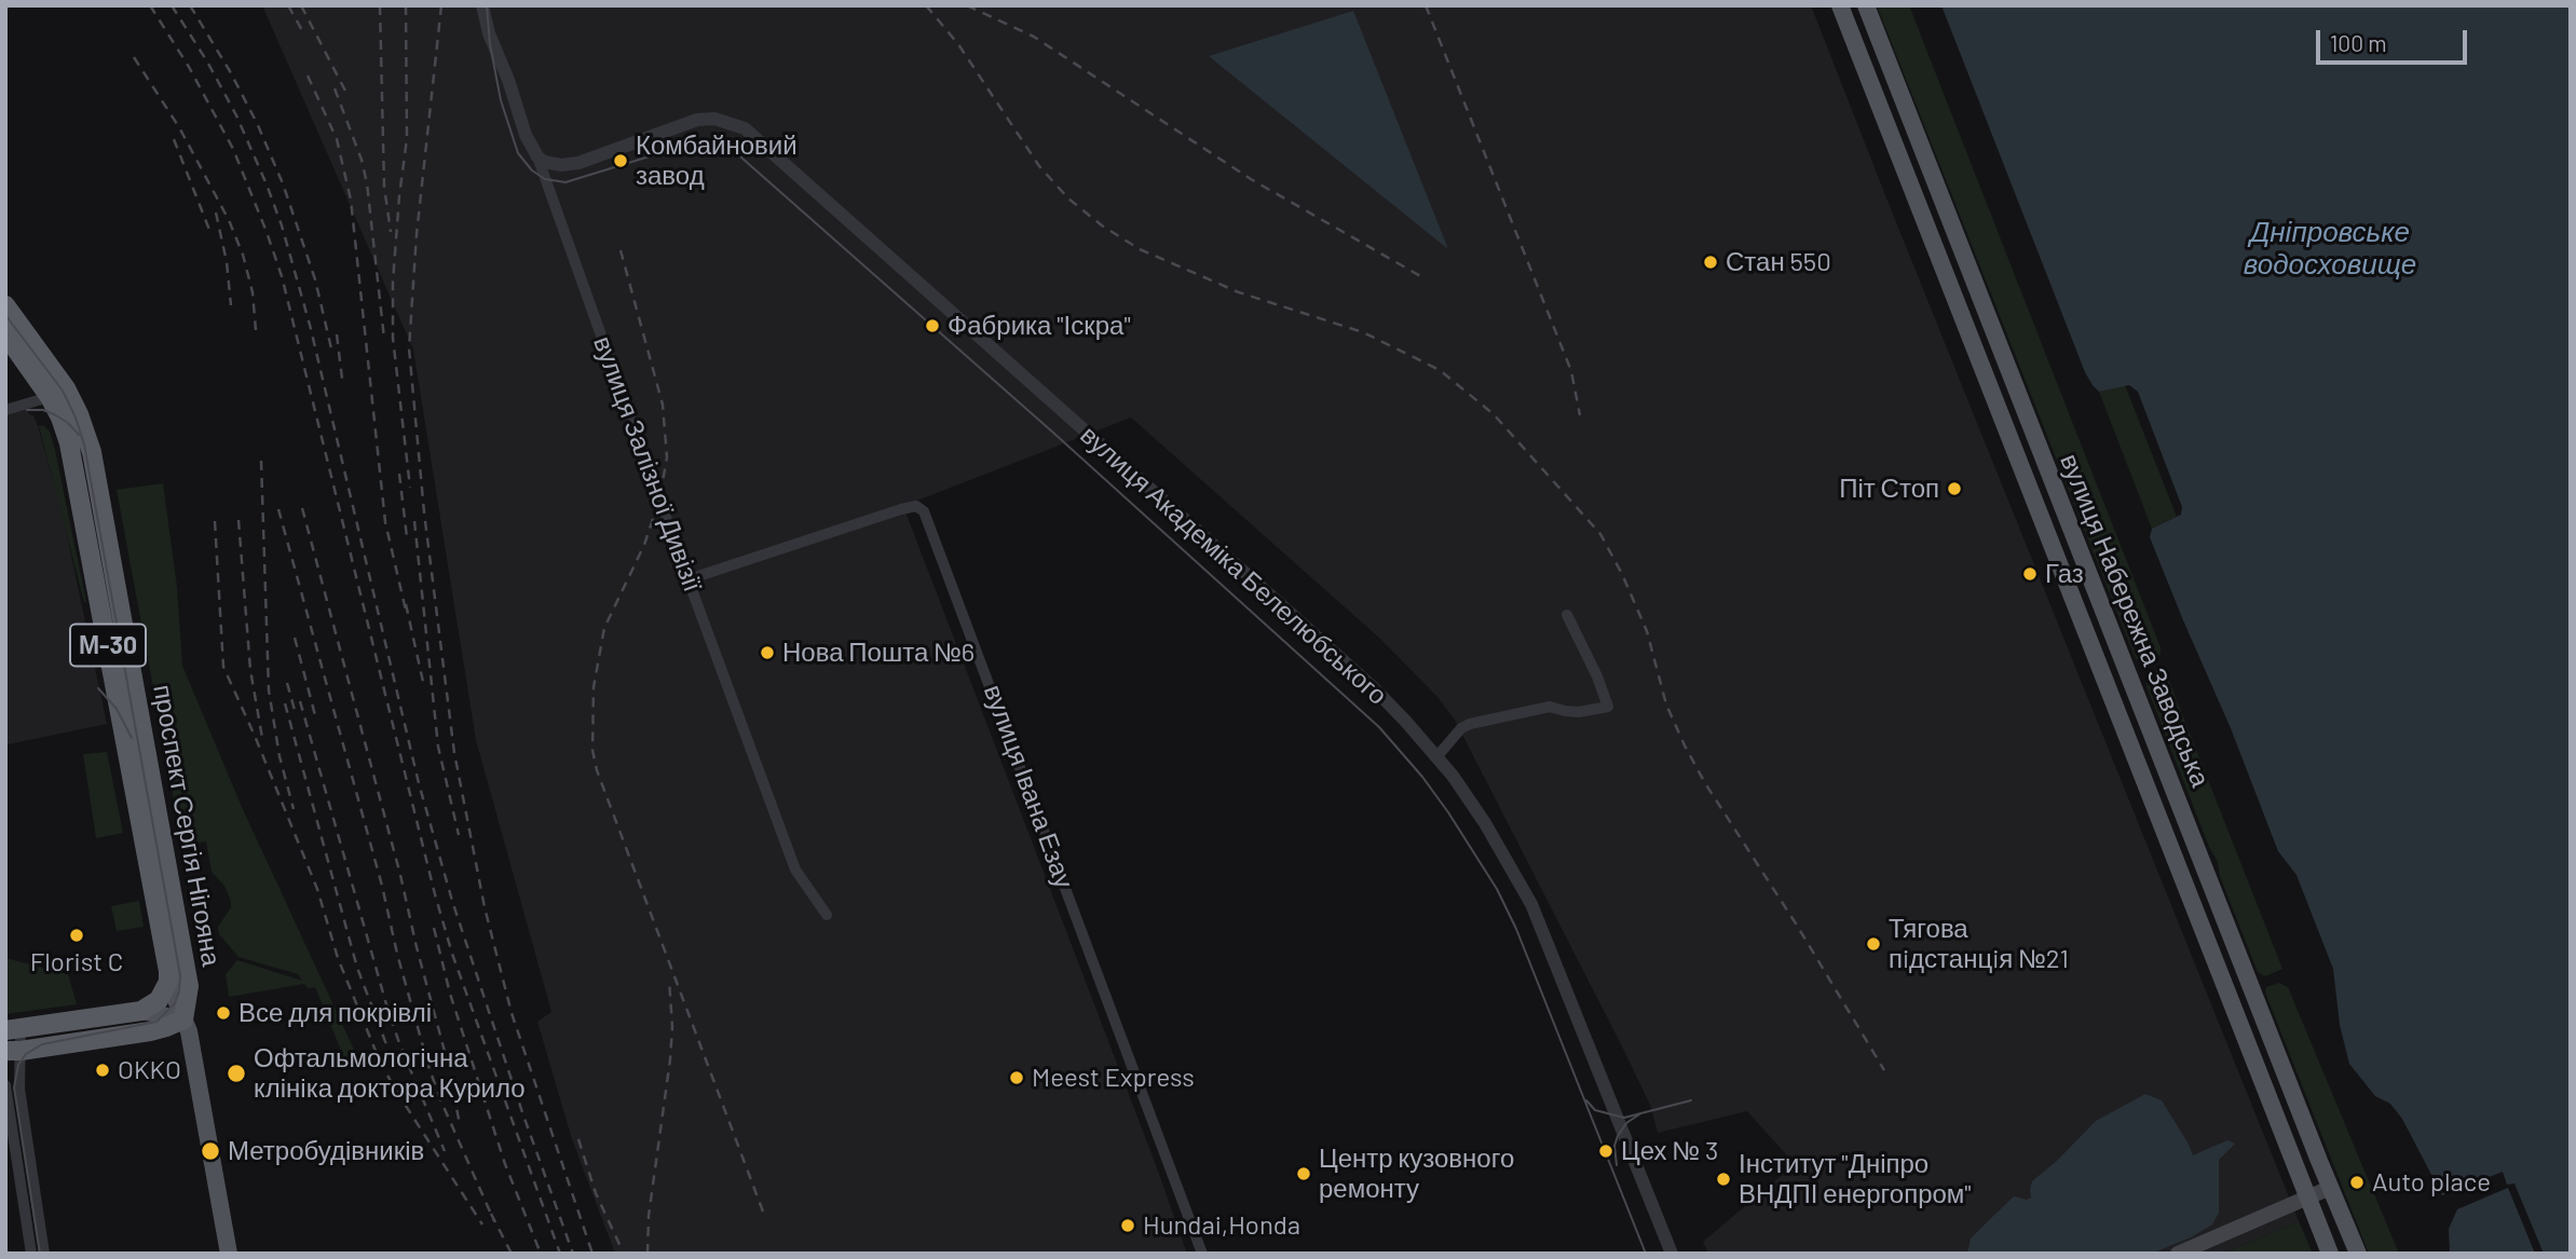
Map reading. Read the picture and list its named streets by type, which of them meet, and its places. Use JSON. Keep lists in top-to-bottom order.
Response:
{
  "streets": {
    "highway": ["М-30", "проспект Сергія Нігояна"],
    "main road": ["вулиця Набережна Заводська"],
    "street": ["вулиця Залізної Дивізії", "вулиця Академіка Белелюбського", "вулиця Івана Езау"]
  },
  "crossings": [
    ["вулиця Залізної Дивізії", "вулиця Академіка Белелюбського"],
    ["вулиця Залізної Дивізії", "вулиця Івана Езау"]
  ],
  "water": ["Дніпровське водосховище"],
  "places": [
    "Комбайновий завод",
    "Стан 550",
    "Фабрика \"Іскра\"",
    "Піт Стоп",
    "Газ",
    "Нова Пошта №6",
    "Florist C",
    "Тягова пiдстанцiя №21",
    "Все для покрівлі",
    "OKKO",
    "Офтальмологічна клініка доктора Курило",
    "Meest Express",
    "Метробудівників",
    "Цех № 3",
    "Центр кузовного ремонту",
    "Інститут \"Дніпро ВНДПІ енергопром\"",
    "Auto place",
    "Hundai,Honda"
  ],
  "scale_bar": "100 m"
}
